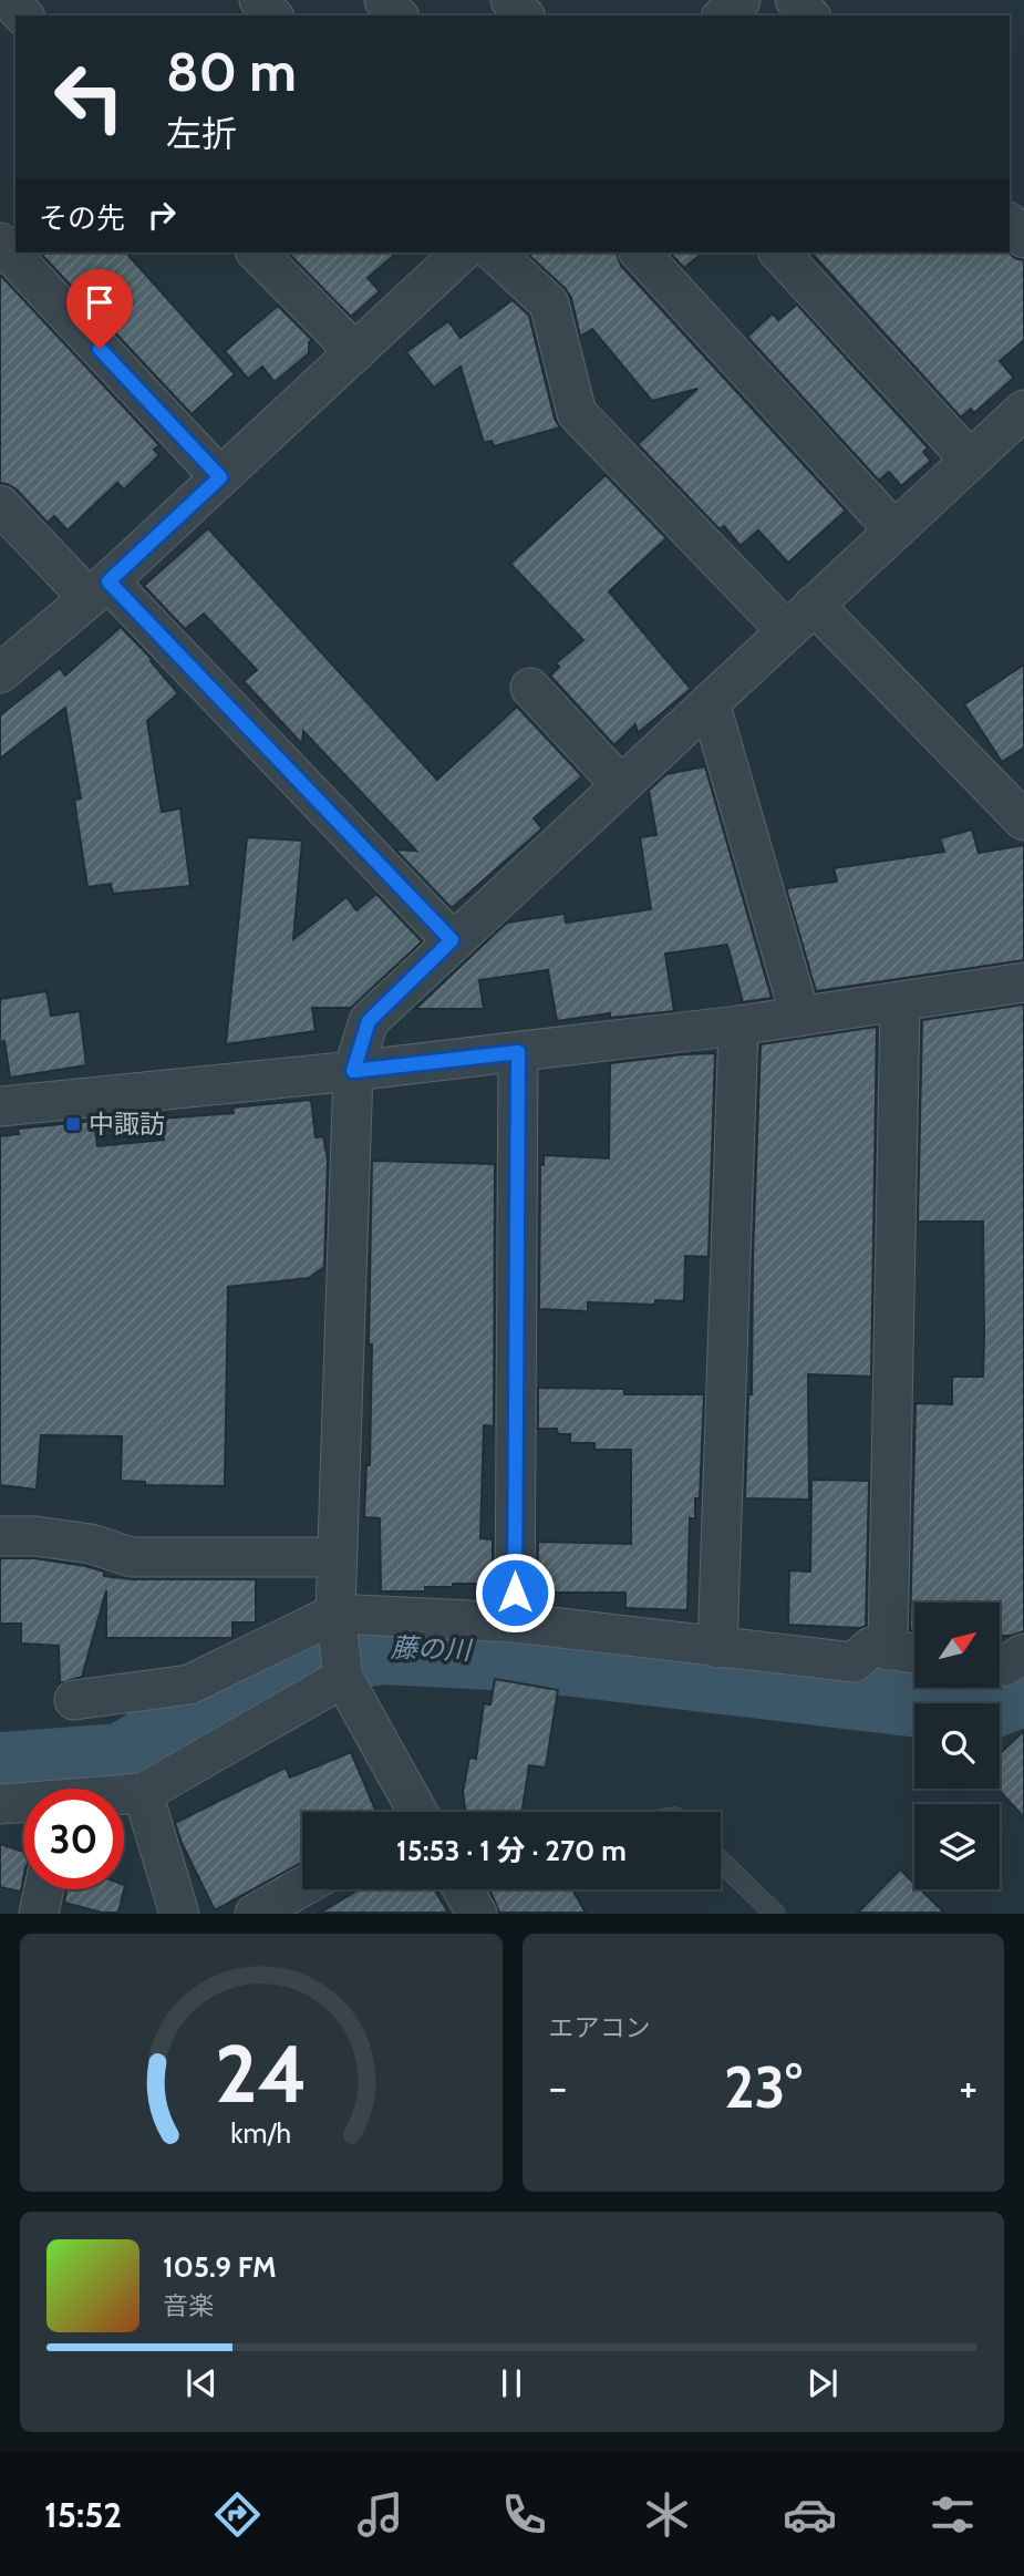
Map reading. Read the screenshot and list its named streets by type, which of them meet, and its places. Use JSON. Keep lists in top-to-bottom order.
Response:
{
  "water": ["藤の川"],
  "places": {
    "transit": ["中諏訪"]
  },
  "north": "top right",
  "page": {
    "turn": ["80 m", "左折"],
    "then": "その先",
    "limit": "30",
    "trip": "15:53 · 1 分 · 270 m",
    "tile": "エアコン",
    "heat": ["−", "23°", "+"],
    "song": ["105.9 FM", "音楽"],
    "tabs": "15:52",
    "gauge": ["24", "km/h"]
  }
}
